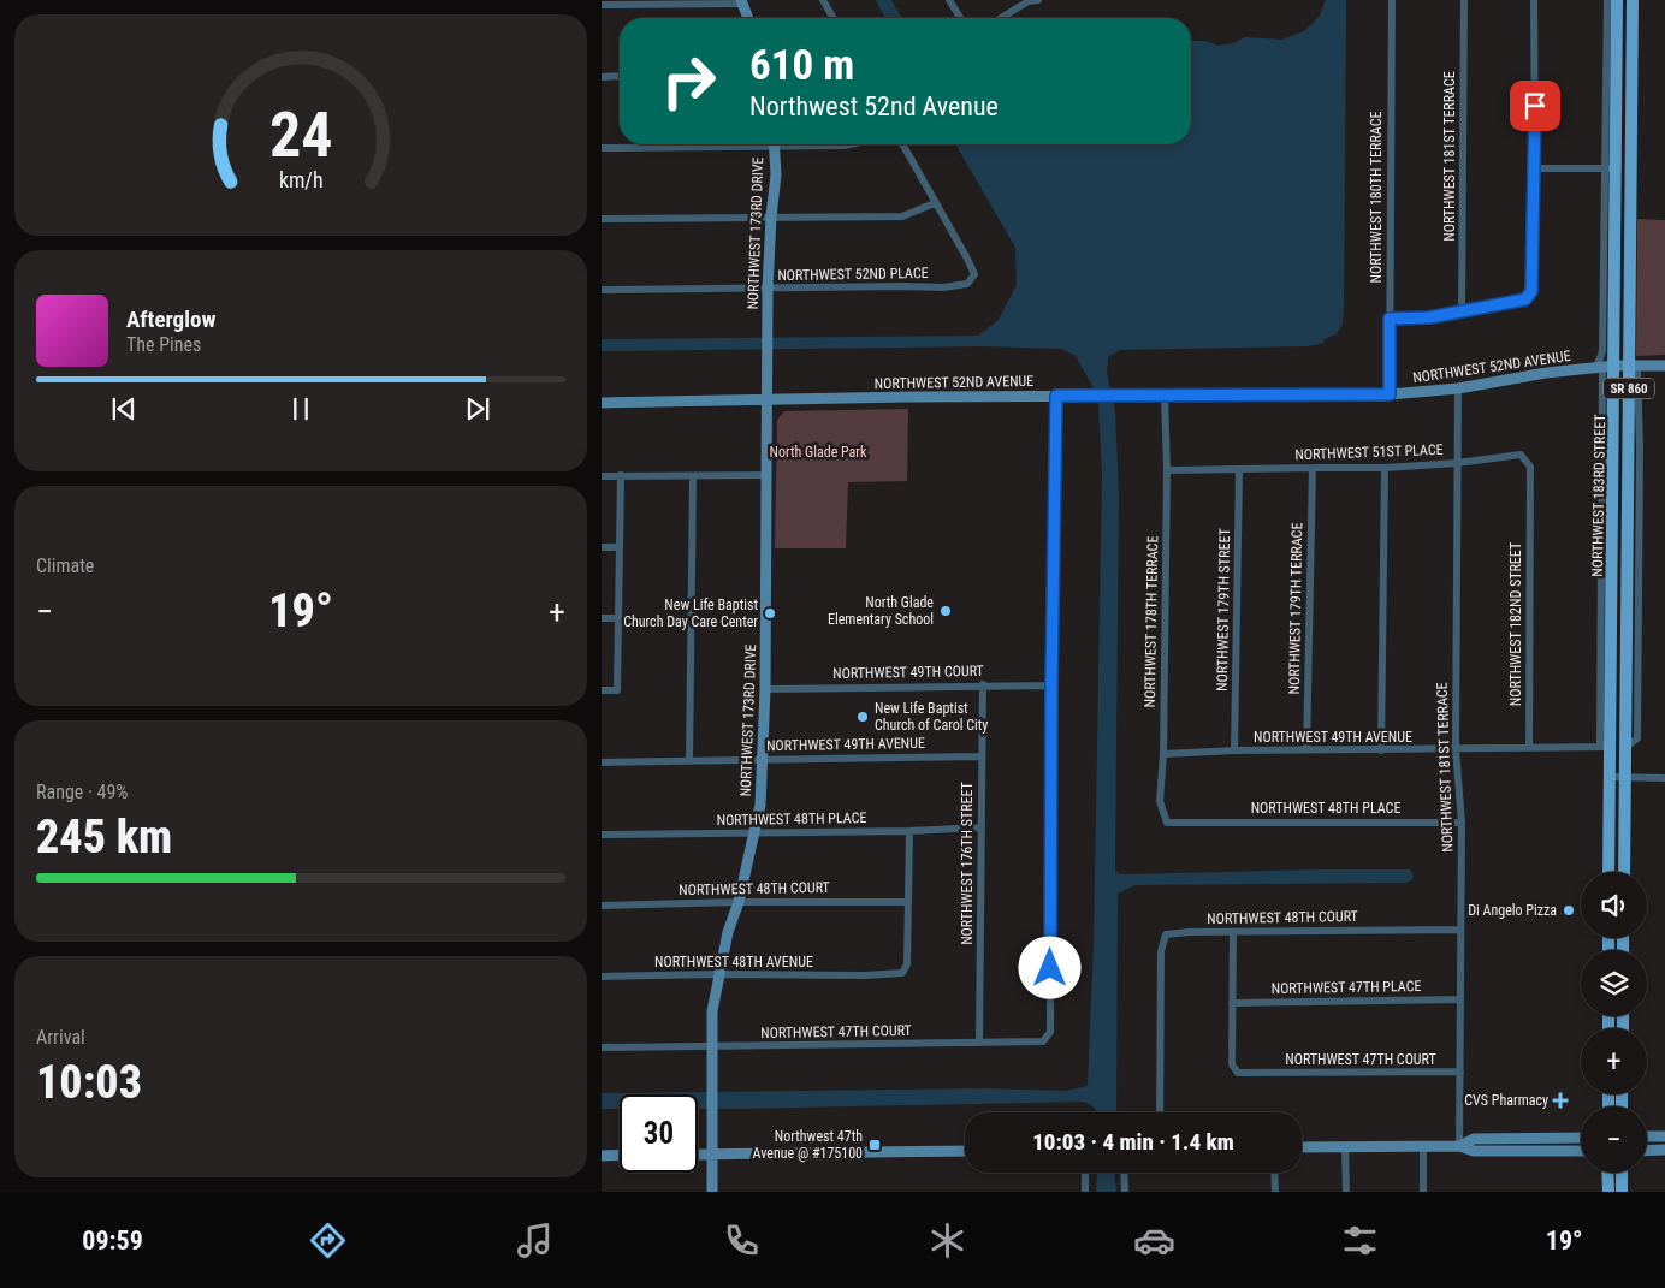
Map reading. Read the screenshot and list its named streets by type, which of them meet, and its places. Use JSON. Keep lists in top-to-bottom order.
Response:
{
  "streets": {
    "main road": ["SR 860", "NORTHWEST 183RD STREET"],
    "street": [
      "NORTHWEST 181ST TERRACE",
      "NORTHWEST 180TH TERRACE",
      "NORTHWEST 173RD DRIVE",
      "NORTHWEST 52ND PLACE",
      "NORTHWEST 52ND AVENUE",
      "NORTHWEST 51ST PLACE",
      "NORTHWEST 179TH TERRACE",
      "NORTHWEST 179TH STREET",
      "NORTHWEST 178TH TERRACE",
      "NORTHWEST 182ND STREET",
      "NORTHWEST 49TH COURT",
      "NORTHWEST 49TH AVENUE",
      "NORTHWEST 48TH PLACE",
      "NORTHWEST 176TH STREET",
      "NORTHWEST 48TH COURT",
      "NORTHWEST 48TH AVENUE",
      "NORTHWEST 47TH PLACE",
      "NORTHWEST 47TH COURT"
    ]
  },
  "crossings": [
    ["NORTHWEST 181ST TERRACE", "NORTHWEST 52ND AVENUE"],
    ["NORTHWEST 181ST TERRACE", "NORTHWEST 51ST PLACE"],
    ["NORTHWEST 181ST TERRACE", "NORTHWEST 49TH AVENUE"],
    ["NORTHWEST 181ST TERRACE", "NORTHWEST 48TH PLACE"],
    ["NORTHWEST 181ST TERRACE", "NORTHWEST 48TH COURT"],
    ["NORTHWEST 181ST TERRACE", "NORTHWEST 47TH PLACE"],
    ["NORTHWEST 181ST TERRACE", "NORTHWEST 47TH COURT"],
    ["NORTHWEST 180TH TERRACE", "NORTHWEST 52ND AVENUE"],
    ["NORTHWEST 173RD DRIVE", "NORTHWEST 52ND PLACE"],
    ["NORTHWEST 173RD DRIVE", "NORTHWEST 52ND AVENUE"],
    ["NORTHWEST 173RD DRIVE", "NORTHWEST 49TH COURT"],
    ["NORTHWEST 173RD DRIVE", "NORTHWEST 49TH AVENUE"],
    ["NORTHWEST 173RD DRIVE", "NORTHWEST 48TH PLACE"],
    ["NORTHWEST 173RD DRIVE", "NORTHWEST 48TH COURT"],
    ["NORTHWEST 173RD DRIVE", "NORTHWEST 48TH AVENUE"],
    ["NORTHWEST 173RD DRIVE", "NORTHWEST 47TH COURT"],
    ["NORTHWEST 52ND AVENUE", "NORTHWEST 183RD STREET"],
    ["NORTHWEST 52ND AVENUE", "NORTHWEST 178TH TERRACE"],
    ["NORTHWEST 51ST PLACE", "NORTHWEST 179TH TERRACE"],
    ["NORTHWEST 51ST PLACE", "NORTHWEST 179TH STREET"],
    ["NORTHWEST 51ST PLACE", "NORTHWEST 178TH TERRACE"],
    ["NORTHWEST 51ST PLACE", "NORTHWEST 182ND STREET"],
    ["NORTHWEST 183RD STREET", "NORTHWEST 49TH AVENUE"],
    ["NORTHWEST 179TH TERRACE", "NORTHWEST 49TH AVENUE"],
    ["NORTHWEST 179TH STREET", "NORTHWEST 49TH AVENUE"],
    ["NORTHWEST 178TH TERRACE", "NORTHWEST 49TH AVENUE"],
    ["NORTHWEST 178TH TERRACE", "NORTHWEST 48TH PLACE"],
    ["NORTHWEST 182ND STREET", "NORTHWEST 49TH AVENUE"],
    ["NORTHWEST 49TH COURT", "NORTHWEST 176TH STREET"],
    ["NORTHWEST 49TH COURT", "NORTHWEST 47TH COURT"],
    ["NORTHWEST 49TH AVENUE", "NORTHWEST 176TH STREET"],
    ["NORTHWEST 48TH PLACE", "NORTHWEST 176TH STREET"],
    ["NORTHWEST 176TH STREET", "NORTHWEST 47TH COURT"],
    ["NORTHWEST 48TH COURT", "NORTHWEST 48TH AVENUE"],
    ["NORTHWEST 47TH PLACE", "NORTHWEST 47TH COURT"]
  ],
  "parks": ["North Glade Park"],
  "places": {
    "other": [
      "North Glade Elementary School",
      "New Life Baptist Church Day Care Center",
      "New Life Baptist Church of Carol City",
      "Di Angelo Pizza"
    ],
    "health": ["CVS Pharmacy"],
    "transit": ["Northwest 47th Avenue @ #175100"]
  },
  "page": {
    "turn": ["610 m", "Northwest 52nd Avenue"],
    "song": ["Afterglow", "The Pines"],
    "tile": [
      "Climate",
      ["Range · 49%", "245 km"],
      ["Arrival", "10:03"]
    ],
    "heat": ["−", "19°", "+"],
    "map_buttons": ["+", "−"],
    "limit": "30",
    "trip": "10:03 · 4 min · 1.4 km",
    "tabs": ["09:59", "19°"],
    "gauge": ["24", "km/h"]
  }
}
